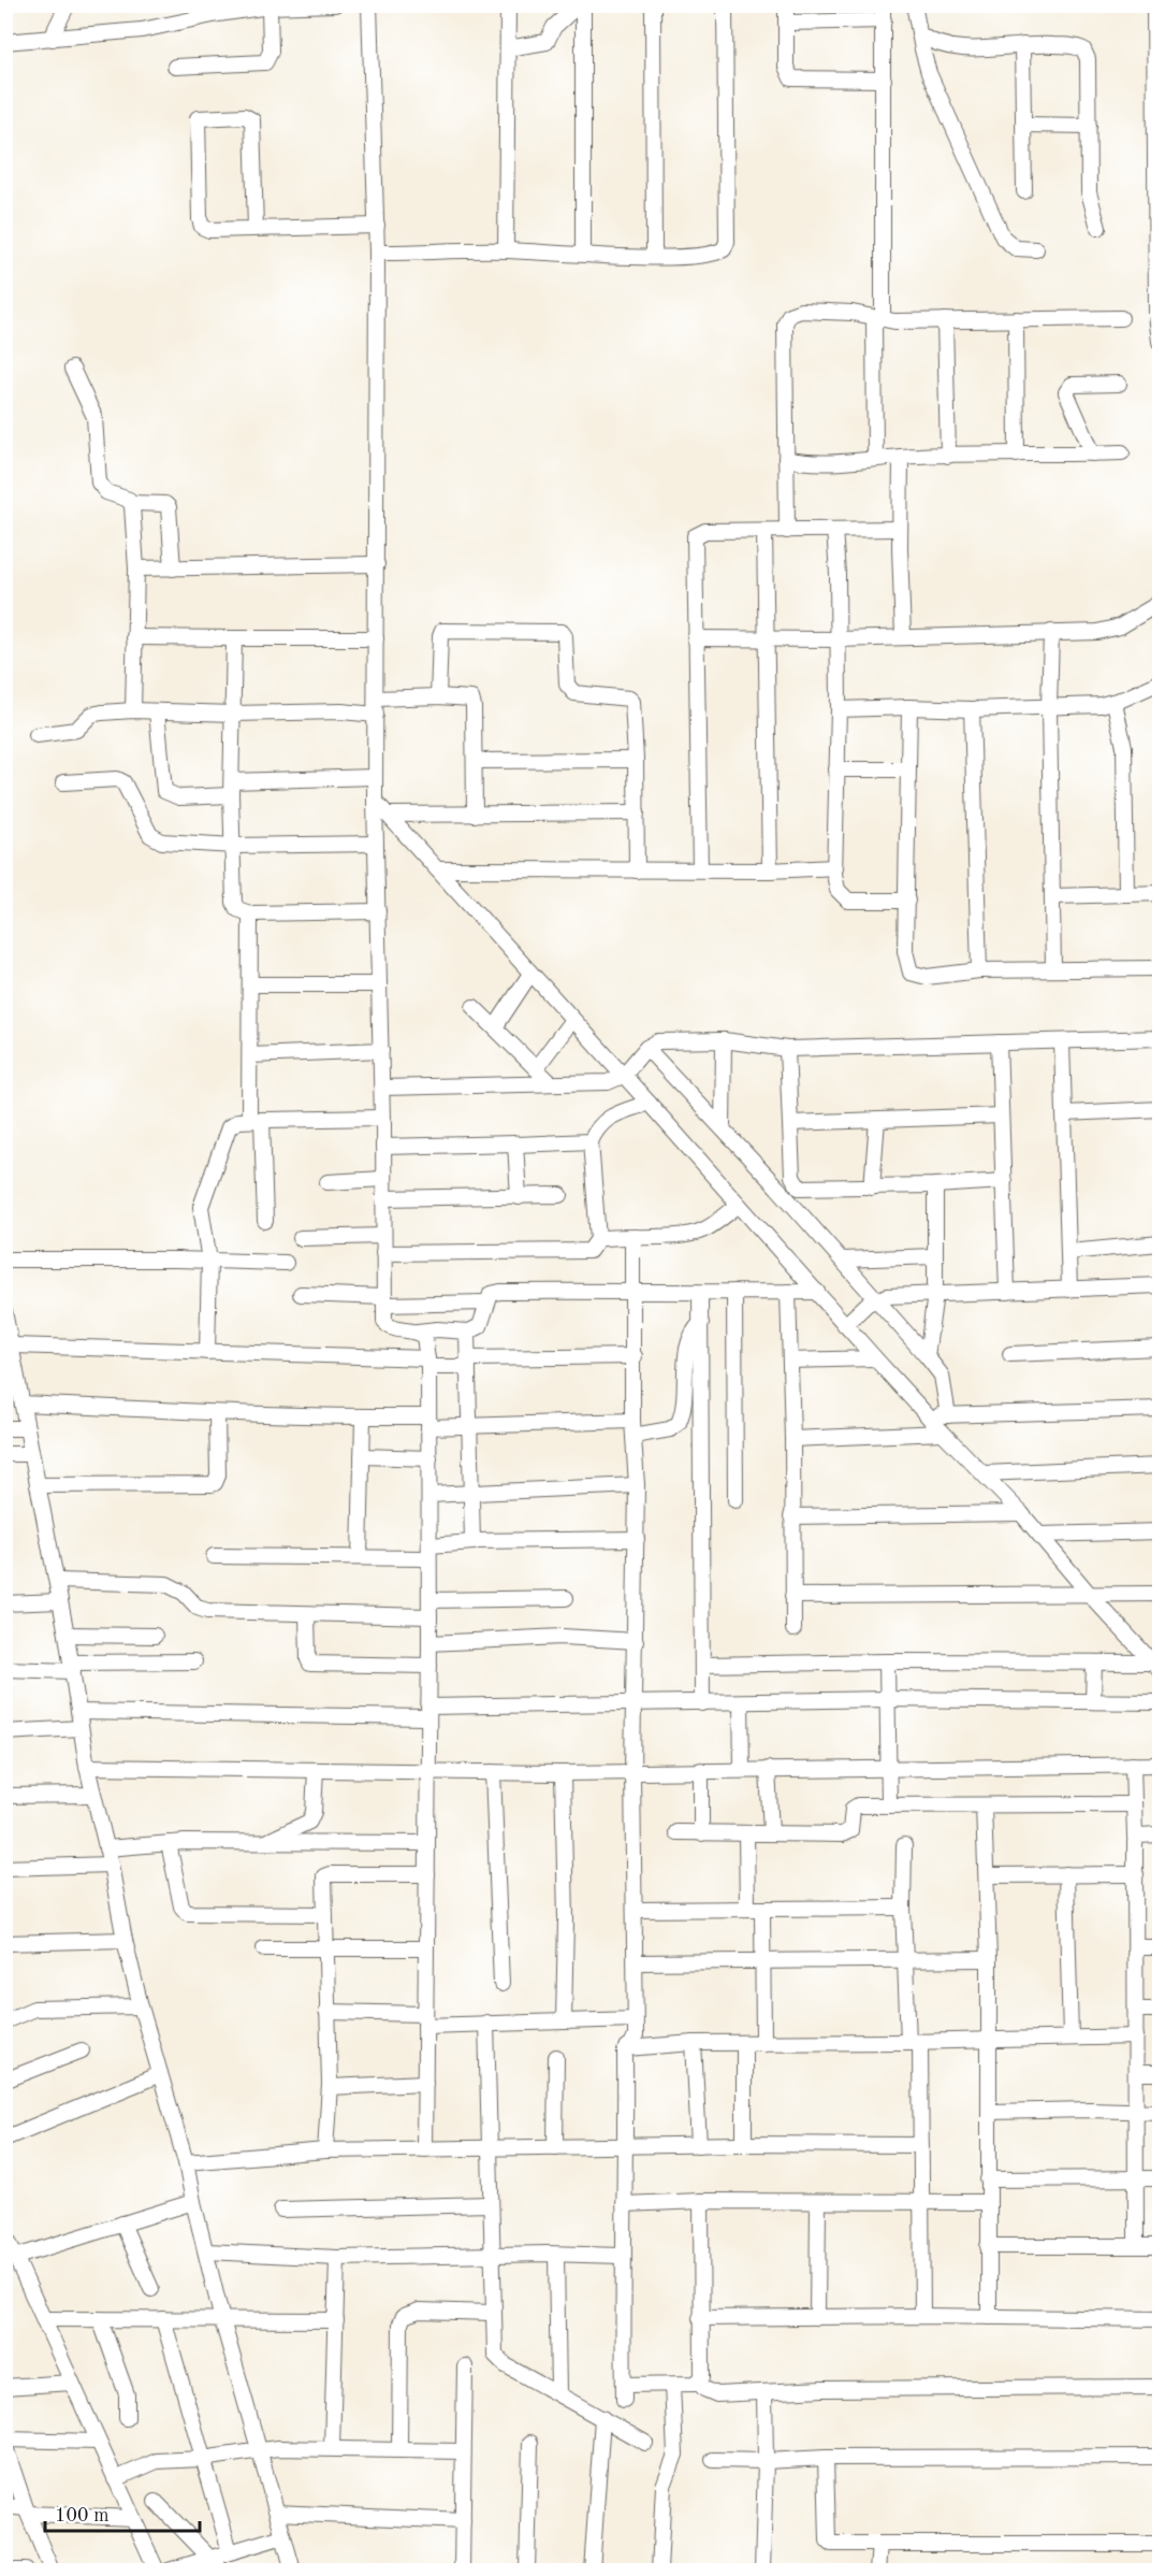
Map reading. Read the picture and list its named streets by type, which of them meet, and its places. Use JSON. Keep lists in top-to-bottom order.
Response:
{
  "scale_bar": "100 m"
}
